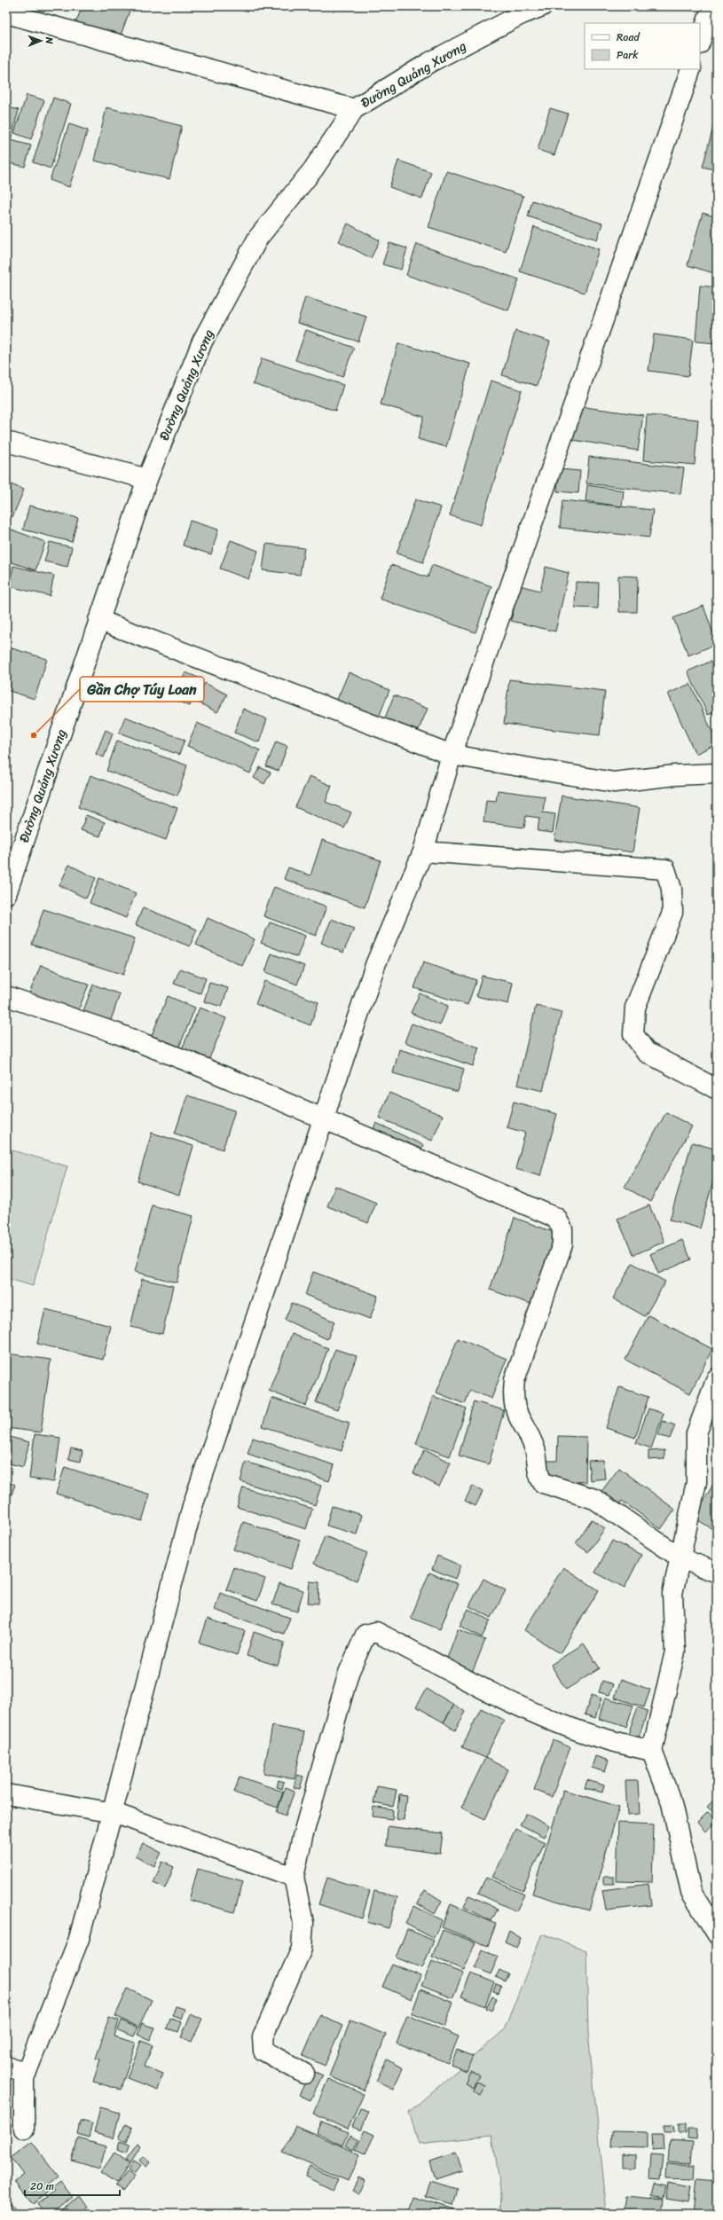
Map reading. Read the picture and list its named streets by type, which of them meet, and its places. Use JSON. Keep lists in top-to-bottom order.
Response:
{
  "streets": {
    "street": ["Đường Quảng Xương"]
  },
  "places": ["Gần Chợ Túy Loan"],
  "legend": ["Road", "Park"],
  "scale_bar": "20 m",
  "north": "right"
}
